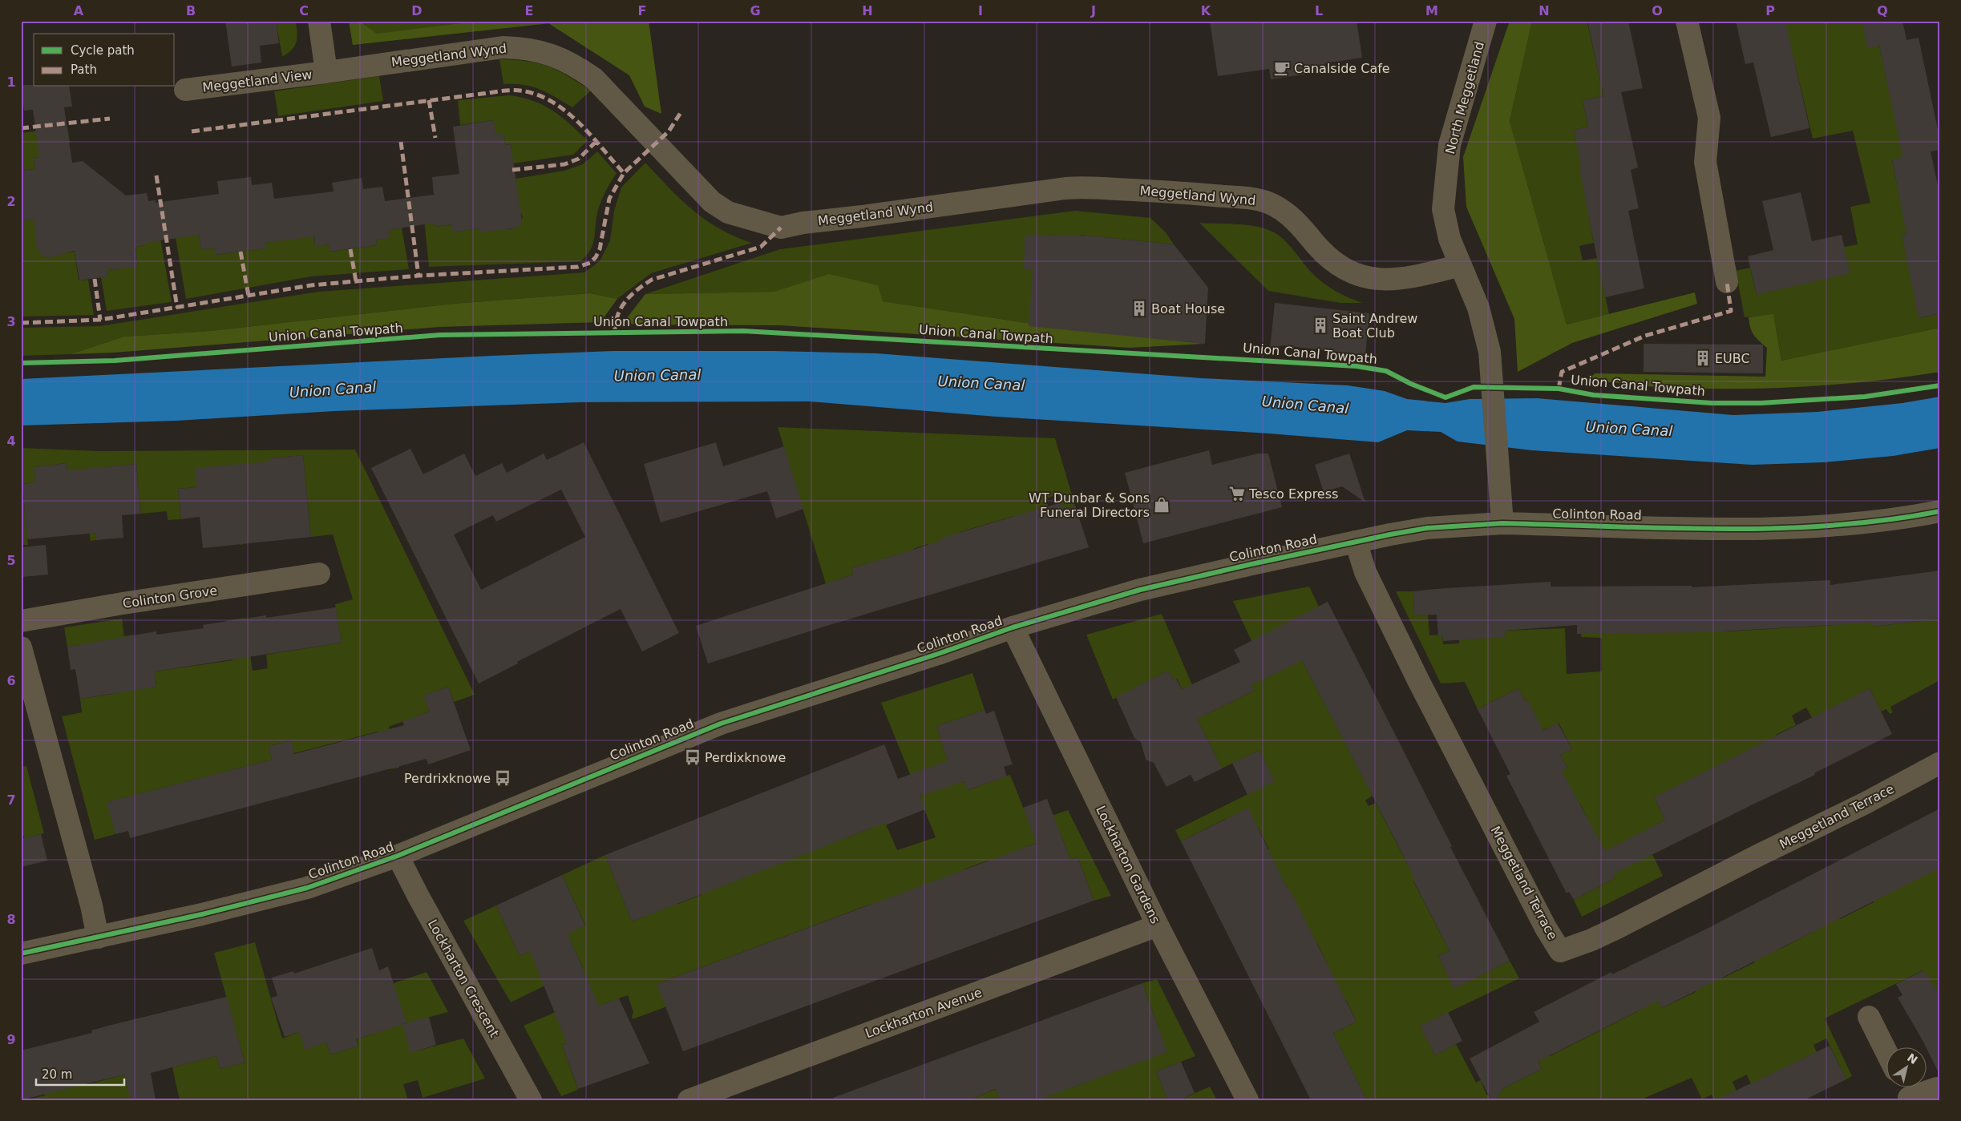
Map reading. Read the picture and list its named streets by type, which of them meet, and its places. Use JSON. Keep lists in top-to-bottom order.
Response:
{
  "streets": {
    "street": [
      "Meggetland Wynd",
      "Meggetland View",
      "North Meggetland",
      "Colinton Road",
      "Colinton Grove",
      "Meggetland Terrace",
      "Lockharton Gardens",
      "Lockharton Crescent",
      "Lockharton Avenue"
    ],
    "cycle path": ["Union Canal Towpath"]
  },
  "crossings": [
    ["Meggetland Wynd", "Meggetland View"],
    ["Meggetland Wynd", "North Meggetland"],
    ["North Meggetland", "Colinton Road"],
    ["Colinton Road", "Meggetland Terrace"],
    ["Colinton Road", "Lockharton Gardens"],
    ["Colinton Road", "Lockharton Crescent"],
    ["Lockharton Gardens", "Lockharton Avenue"]
  ],
  "water": ["Union Canal"],
  "places": {
    "cafe": ["Canalside Cafe"],
    "building": ["Boat House", "Saint Andrew Boat Club", "EUBC"],
    "supermarket": ["Tesco Express"],
    "shop": ["WT Dunbar & Sons Funeral Directors"],
    "bus stop": ["Perdixknowe", "Perdrixknowe"]
  },
  "legend": ["Cycle path", "Path"],
  "scale_bar": "20 m",
  "north": "top right",
  "grid": {
    "columns": [
      "A",
      "B",
      "C",
      "D",
      "E",
      "F",
      "G",
      "H",
      "I",
      "J",
      "K",
      "L",
      "M",
      "N",
      "O",
      "P",
      "Q"
    ],
    "rows": [
      "1",
      "2",
      "3",
      "4",
      "5",
      "6",
      "7",
      "8",
      "9"
    ]
  }
}
